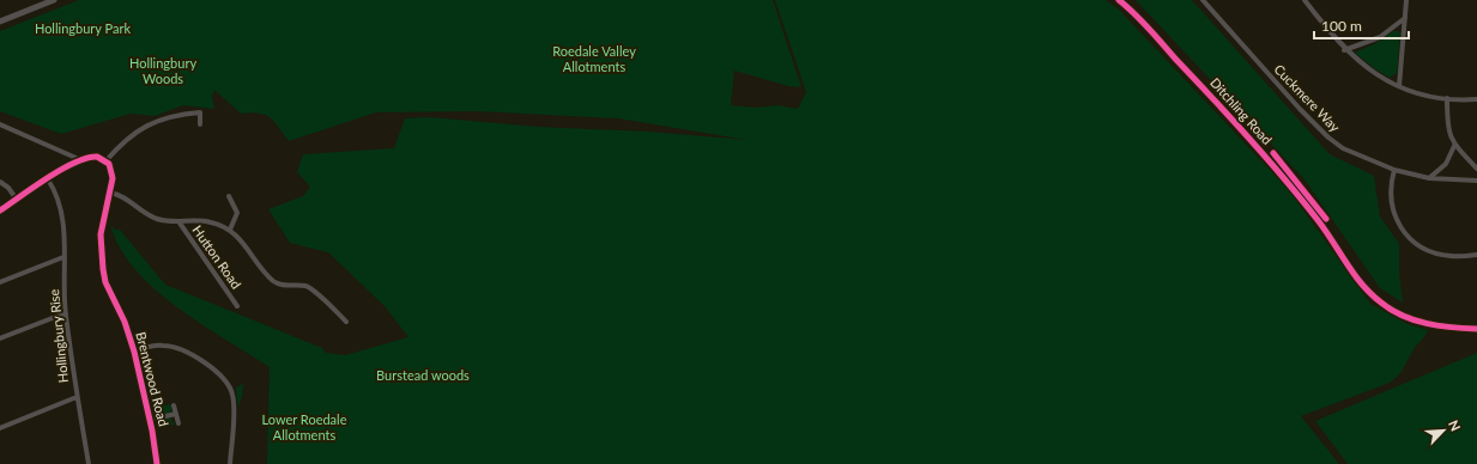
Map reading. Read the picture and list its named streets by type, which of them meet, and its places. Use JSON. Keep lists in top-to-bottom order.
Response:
{
  "streets": {
    "street": [
      "Cuckmere Way",
      "Ditchling Road",
      "Hutton Road",
      "Hollingbury Rise",
      "Brentwood Road"
    ]
  },
  "parks": [
    "Hollingbury Park",
    "Roedale Valley Allotments",
    "Hollingbury Woods",
    "Burstead woods",
    "Lower Roedale Allotments"
  ],
  "scale_bar": "100 m",
  "north": "top right"
}
